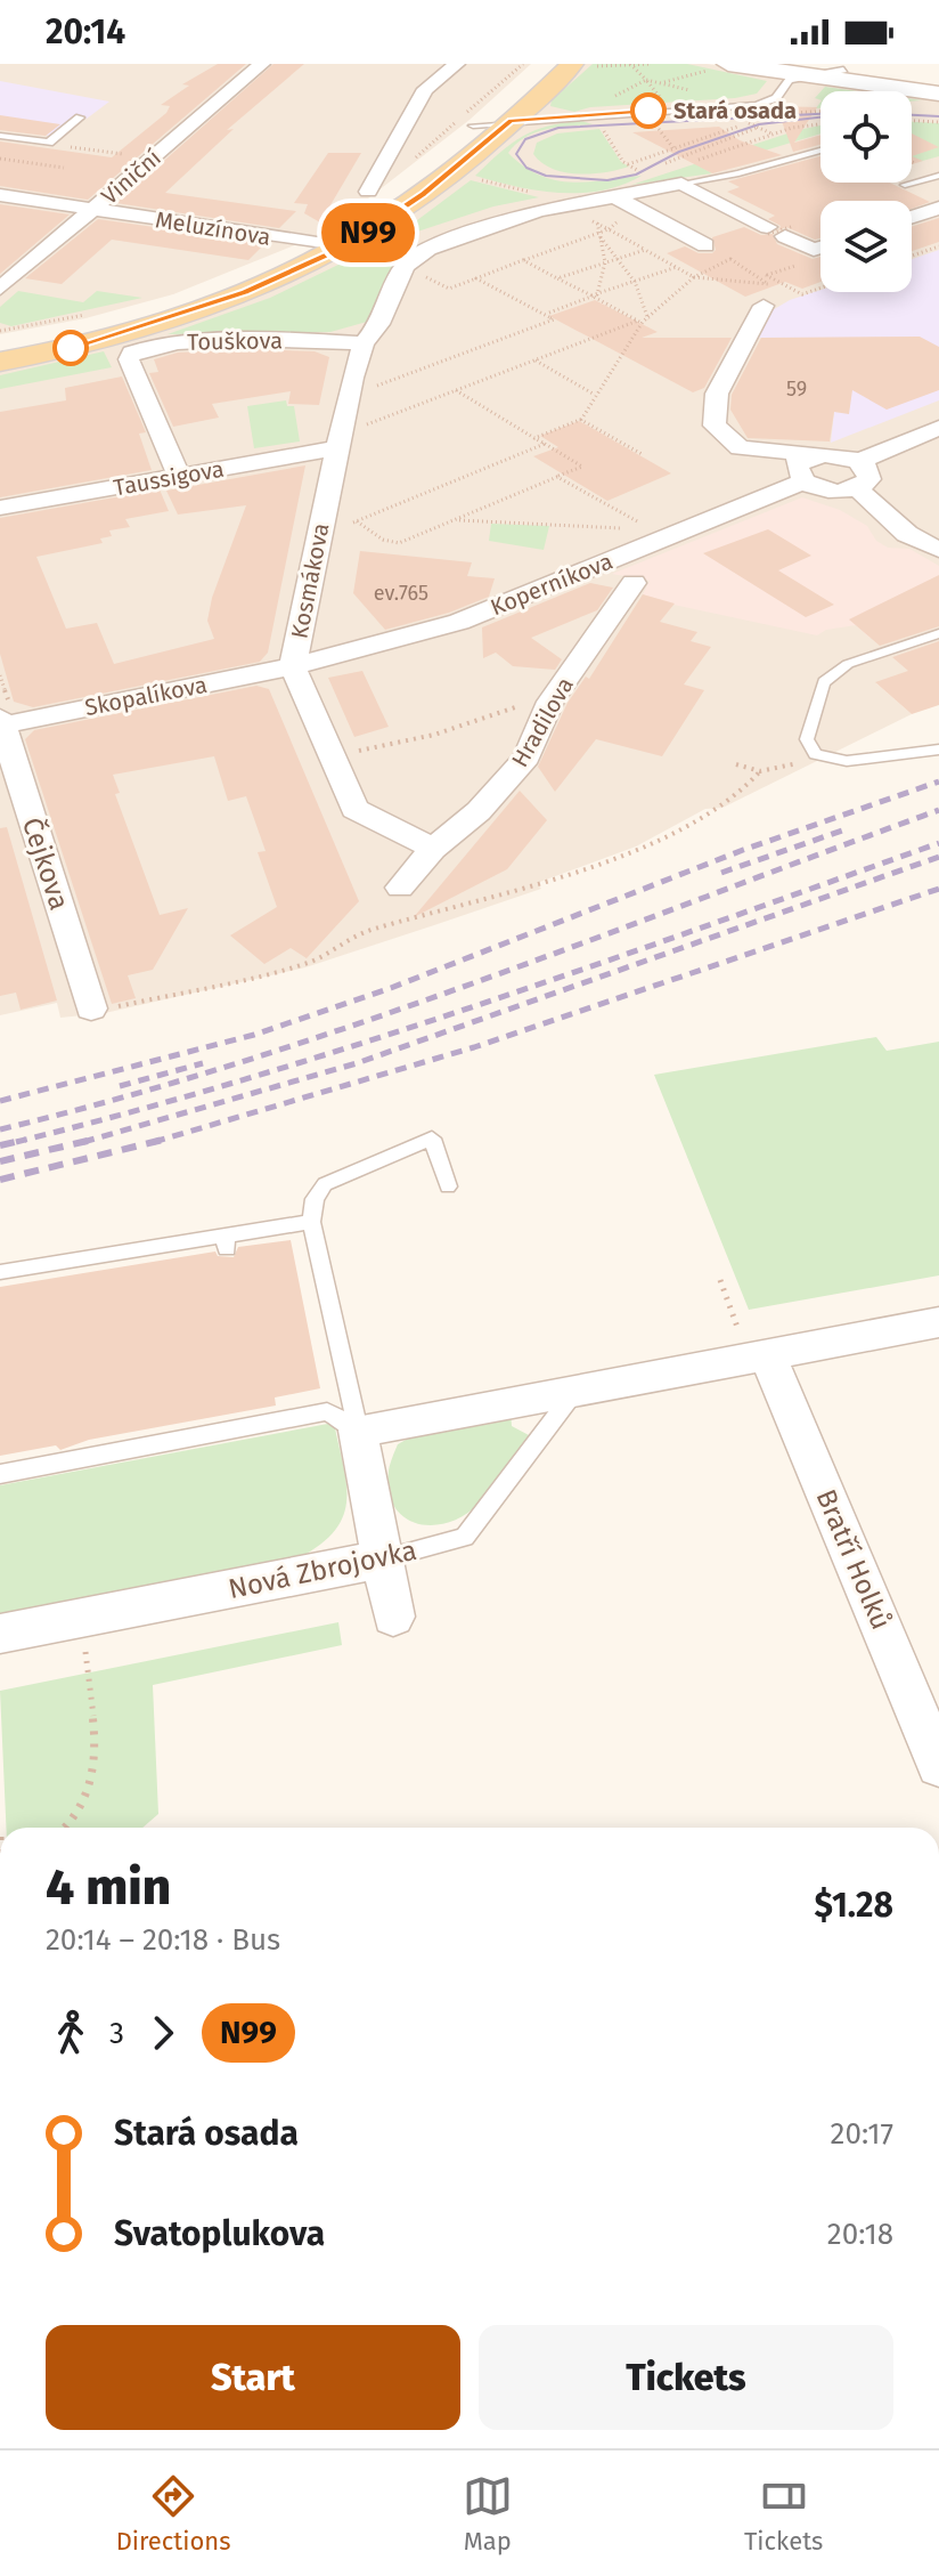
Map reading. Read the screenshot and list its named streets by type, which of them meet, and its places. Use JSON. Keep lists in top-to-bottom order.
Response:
{
  "streets": {
    "street": [
      "Viniční",
      "Meluzínova",
      "Touškova",
      "Taussigova",
      "Kosmákova",
      "Koperníkova",
      "Skopalíkova",
      "Hradilova",
      "Čejkova",
      "Bratří Holků",
      "Nová Zbrojovka"
    ]
  },
  "crossings": [
    ["Viniční", "Meluzínova"],
    ["Touškova", "Taussigova"],
    ["Touškova", "Kosmákova"],
    ["Taussigova", "Kosmákova"],
    ["Kosmákova", "Koperníkova"],
    ["Kosmákova", "Skopalíkova"],
    ["Kosmákova", "Hradilova"],
    ["Koperníkova", "Skopalíkova"],
    ["Skopalíkova", "Čejkova"]
  ],
  "places": ["Stará osada"],
  "lines": ["bus line N99"],
  "house_numbers": ["59", "ev.765"],
  "page": {
    "status": "20:14",
    "on_map": "N99",
    "heading": ["4 min", "20:14 – 20:18 · Bus", "$1.28"],
    "legs": ["3", "N99"],
    "list": [
      {
        "name": "Stará osada",
        "value": "20:17"
      },
      {
        "name": "Svatoplukova",
        "value": "20:18"
      }
    ],
    "buttons": ["Start", "Tickets"],
    "tabs": ["Directions", "Map", "Tickets"]
  }
}
